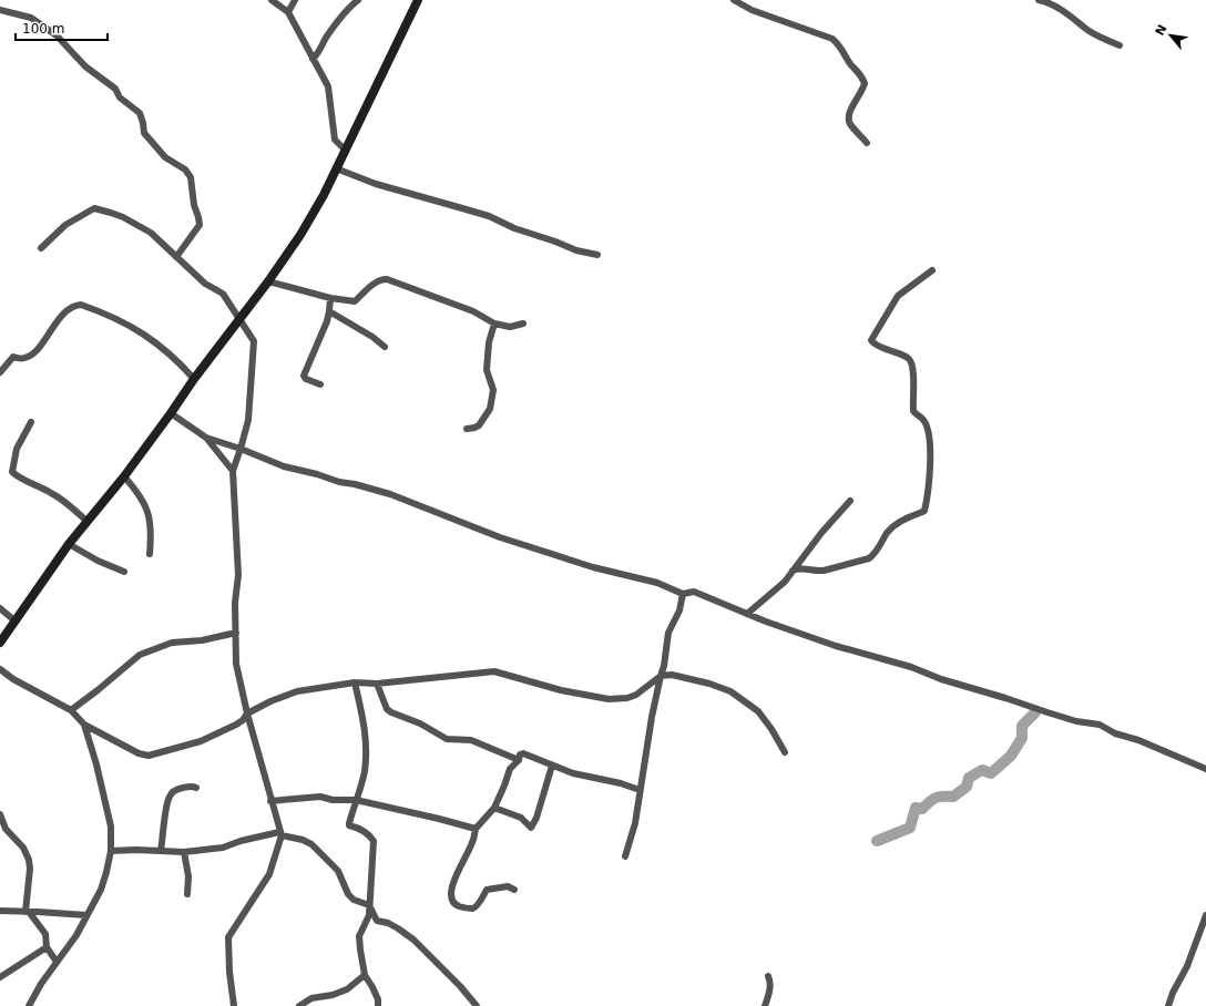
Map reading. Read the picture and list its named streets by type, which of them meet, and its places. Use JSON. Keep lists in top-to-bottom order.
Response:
{
  "scale_bar": "100 m",
  "north": "top left"
}
